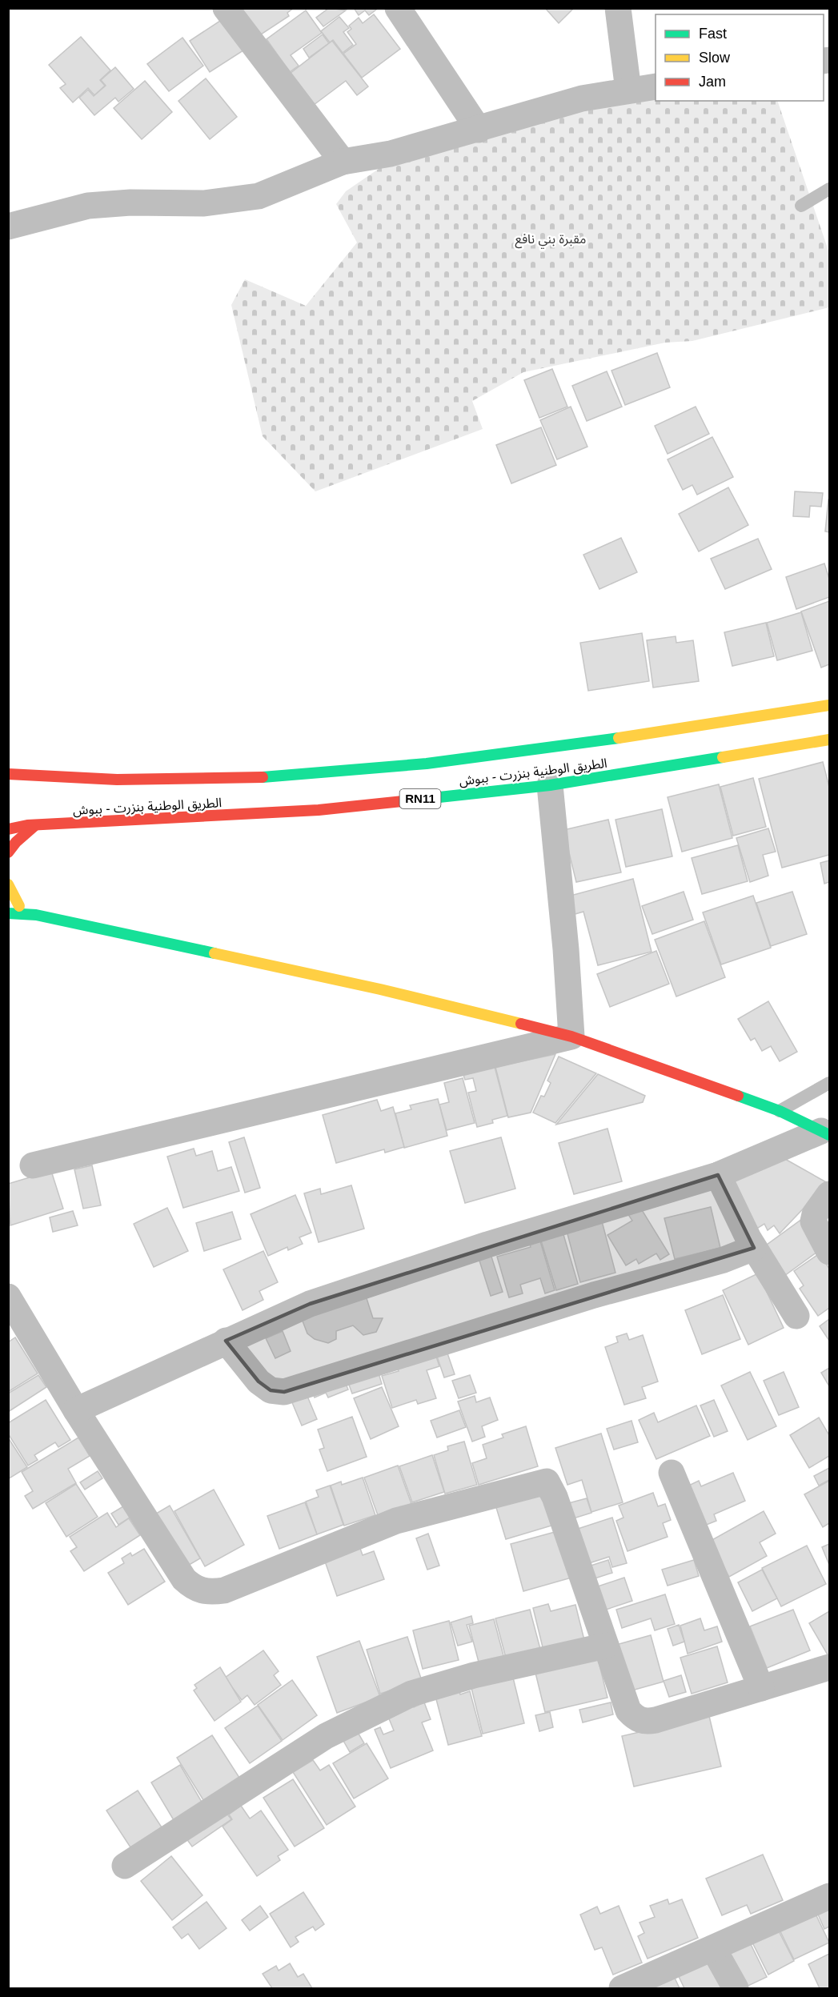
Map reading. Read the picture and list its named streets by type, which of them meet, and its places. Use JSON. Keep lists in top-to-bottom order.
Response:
{
  "streets": {
    "main road": ["الطريق الوطنية بنزرت - ببوش", "RN11"]
  },
  "parks": ["مقبرة بني نافع"],
  "legend": ["Fast", "Slow", "Jam"]
}
